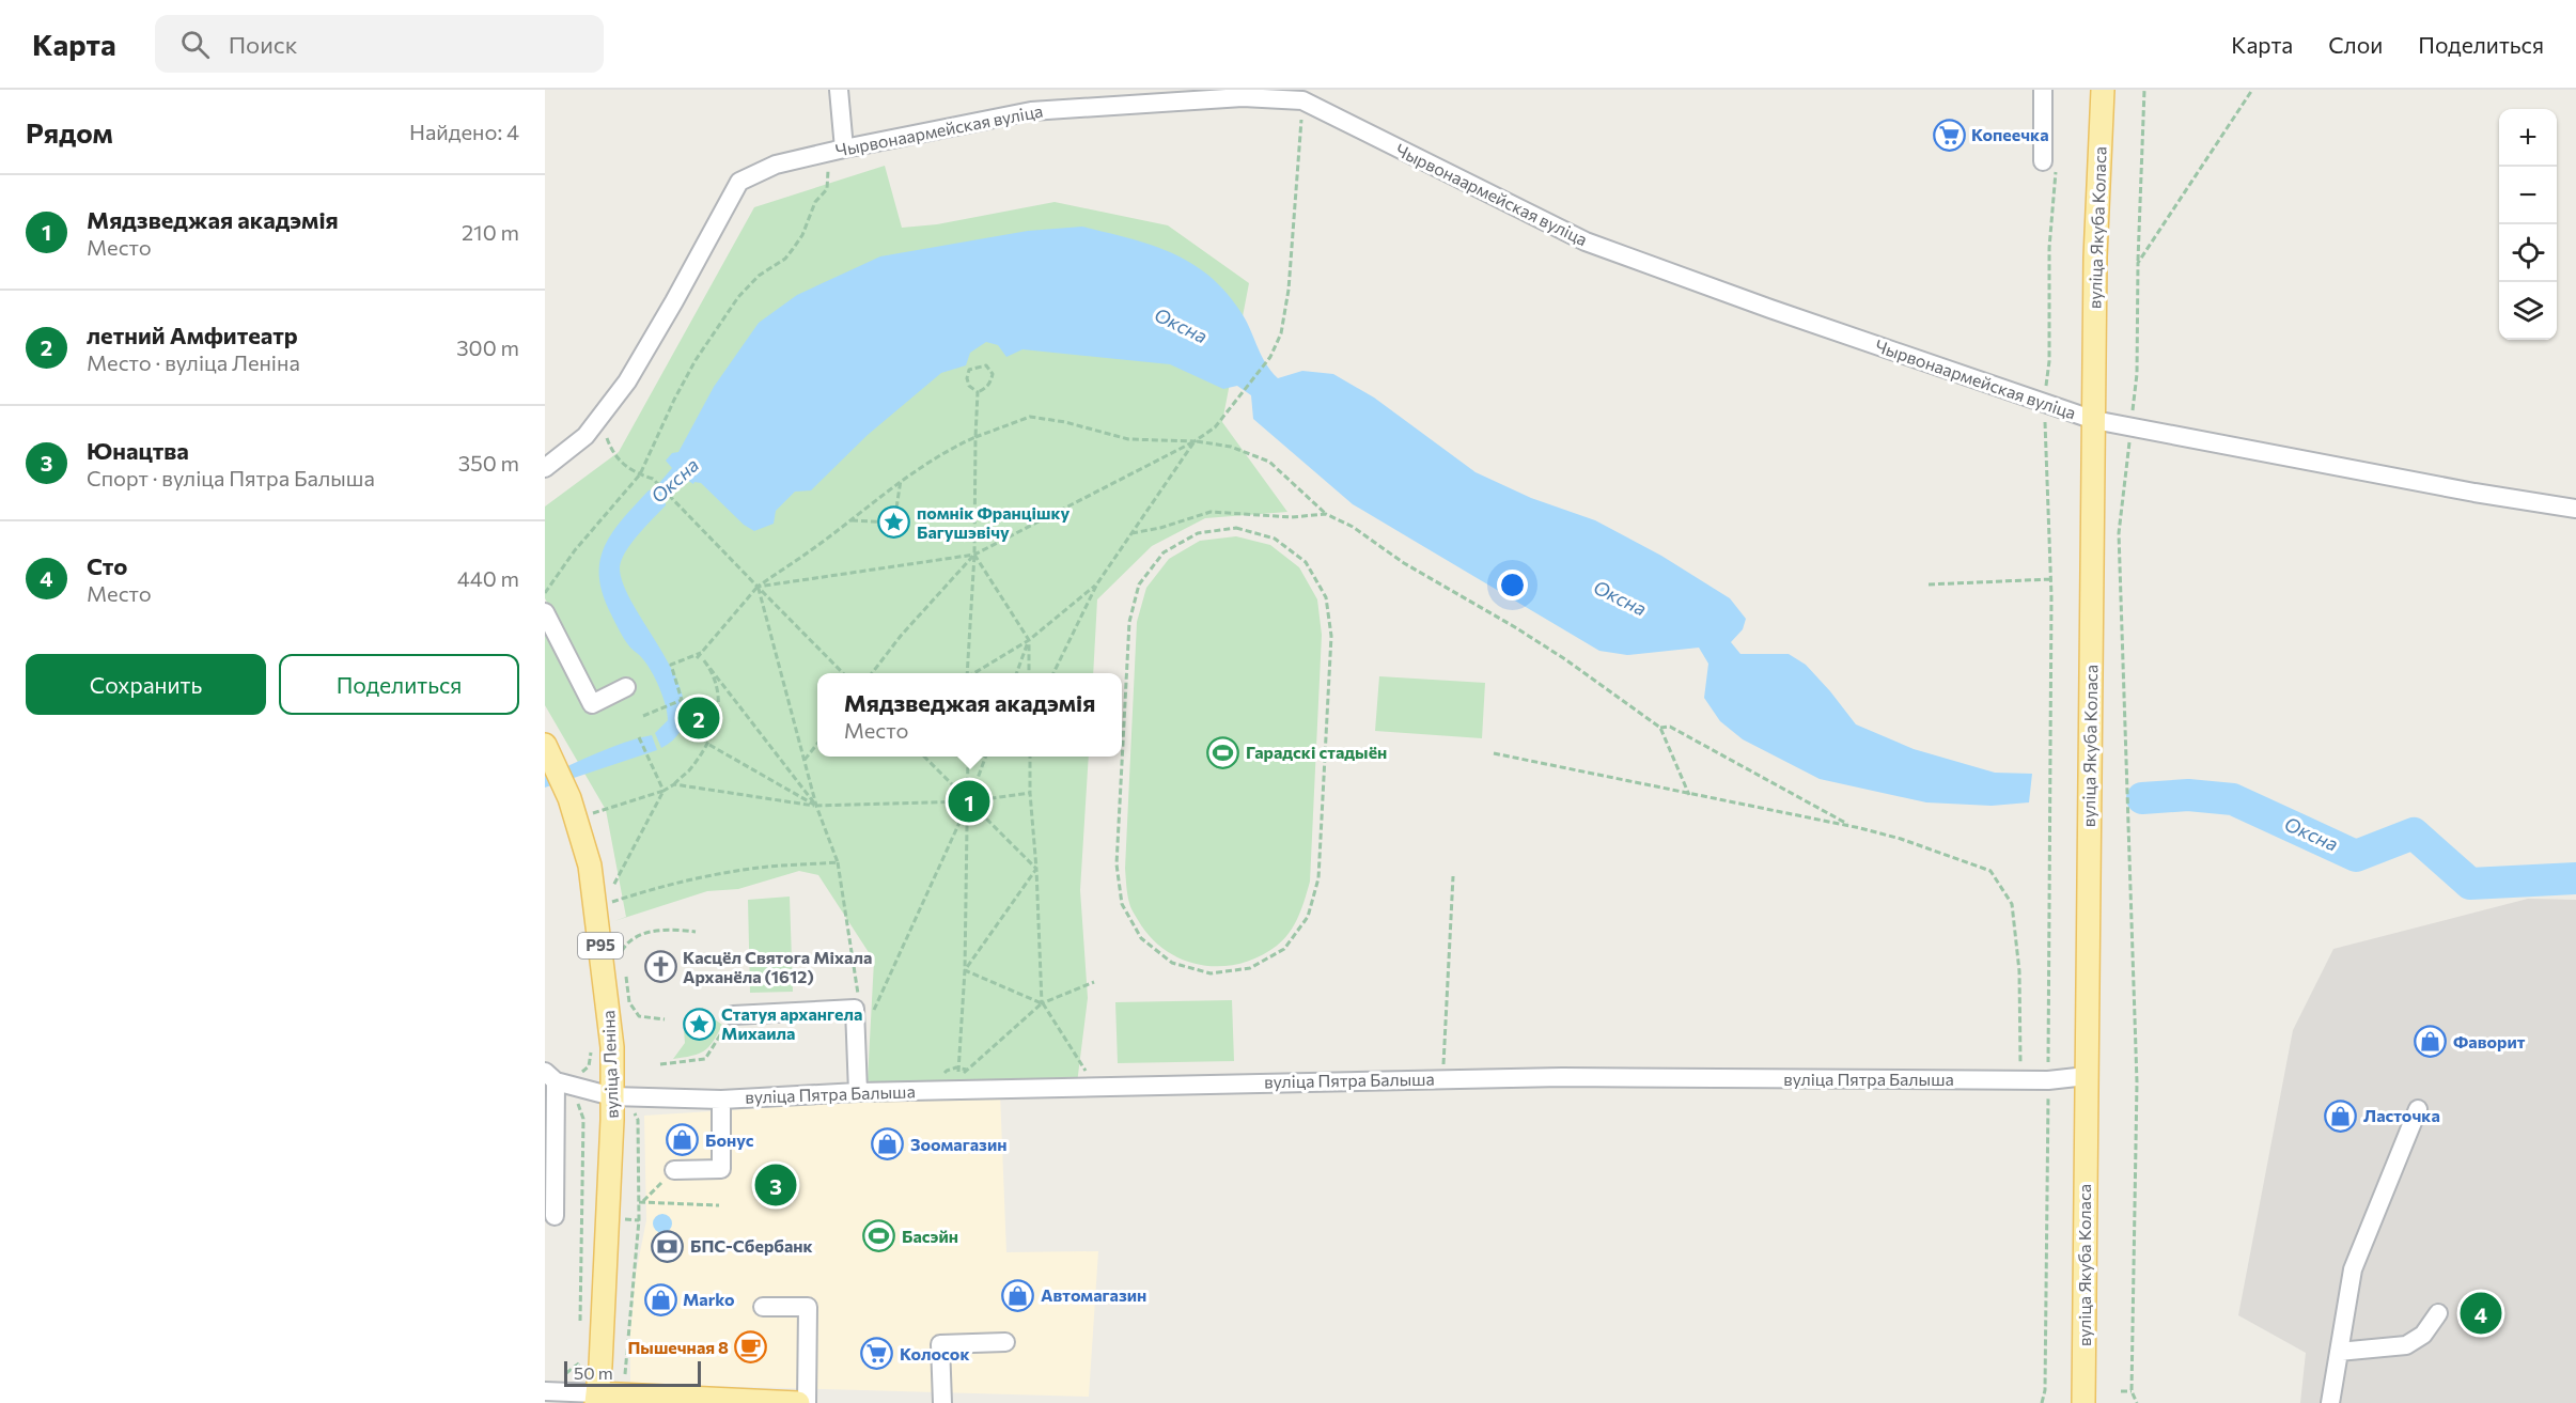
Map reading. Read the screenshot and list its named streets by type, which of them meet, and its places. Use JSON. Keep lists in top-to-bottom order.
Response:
{
  "streets": {
    "main road": ["вуліца Якуба Коласа", "Р95", "вуліца Леніна"],
    "street": ["Чырвонаармейская вуліца", "вуліца Пятра Балыша"]
  },
  "crossings": [
    ["Чырвонаармейская вуліца", "вуліца Якуба Коласа"],
    ["вуліца Якуба Коласа", "вуліца Пятра Балыша"],
    ["вуліца Леніна", "вуліца Пятра Балыша"]
  ],
  "water": ["Оксна"],
  "places": {
    "supermarket": ["Копеечка", "Колосок"],
    "place": ["помнік Францішку Багушэвічу", "Статуя архангела Михаила"],
    "sports": ["Гарадскі стадыён", "Басэйн"],
    "church": ["Касцёл Святога Міхала Арханёла (1612)"],
    "shop": [
      "Фаворит",
      "Ласточка",
      "Бонус",
      "Зоомагазин",
      "Автомагазин",
      "Marko"
    ],
    "bank": ["БПС-Сбербанк"],
    "cafe": ["Пышечная 8"]
  },
  "scale_bar": "50 m",
  "page": {
    "header": "Карта",
    "search": "Поиск",
    "nav": ["Карта", "Слои", "Поделиться"],
    "heading": ["Рядом", "Найдено: 4"],
    "map_buttons": ["+", "−"],
    "list": [
      {
        "mark": "1",
        "name": "Мядзведжая акадэмія",
        "note": "Место",
        "value": "210 m"
      },
      {
        "mark": "2",
        "name": "летний Амфитеатр",
        "note": "Место · вуліца Леніна",
        "value": "300 m"
      },
      {
        "mark": "3",
        "name": "Юнацтва",
        "note": "Спорт · вуліца Пятра Балыша",
        "value": "350 m"
      },
      {
        "mark": "4",
        "name": "Сто",
        "note": "Место",
        "value": "440 m"
      }
    ],
    "buttons": ["Сохранить", "Поделиться"],
    "popup": ["Мядзведжая акадэмія", "Место"],
    "pins": [
      "2",
      "1",
      "3",
      "4"
    ],
    "scale": "50 m"
  }
}
